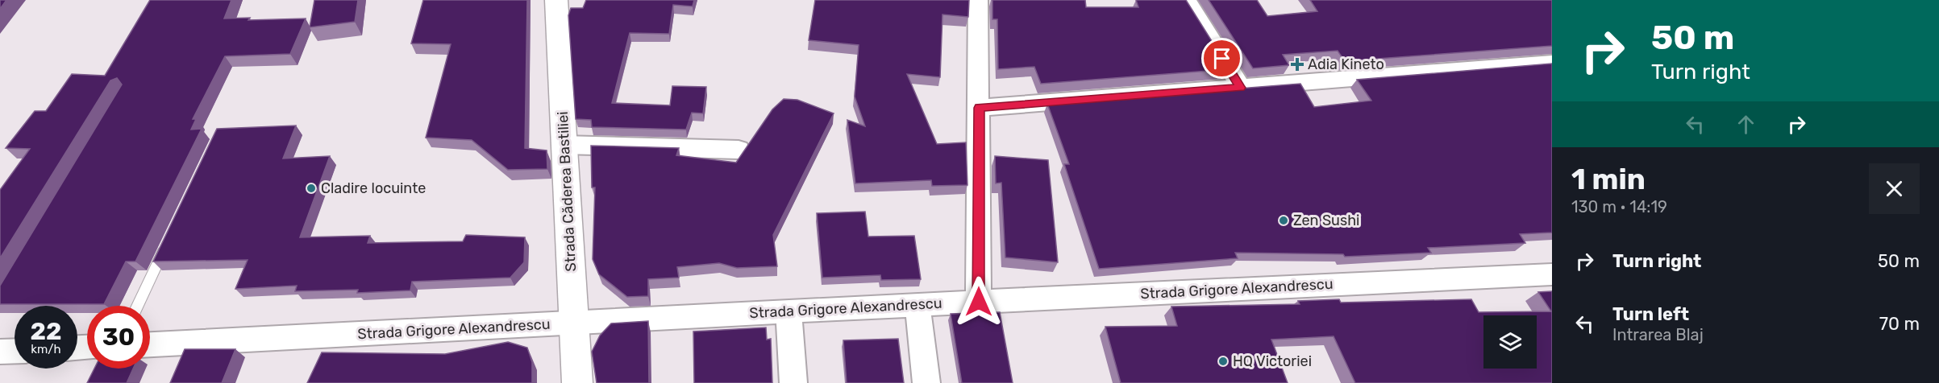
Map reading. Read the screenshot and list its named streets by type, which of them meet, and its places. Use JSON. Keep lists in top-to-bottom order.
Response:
{
  "streets": {
    "street": ["Strada Căderea Bastiliei", "Strada Grigore Alexandrescu"]
  },
  "crossings": [
    ["Strada Căderea Bastiliei", "Strada Grigore Alexandrescu"]
  ],
  "places": {
    "health": ["Adia Kineto"],
    "other": ["Cladire locuinte", "Zen Sushi", "HQ Victoriei"]
  },
  "page": {
    "turn": ["50 m", "Turn right"],
    "heading": ["1 min", "130 m · 14:19"],
    "list": [
      {
        "name": "Turn right",
        "value": "50 m"
      },
      {
        "name": "Turn left",
        "note": "Intrarea Blaj",
        "value": "70 m"
      }
    ],
    "speed": "22 km/h",
    "limit": "30"
  }
}
